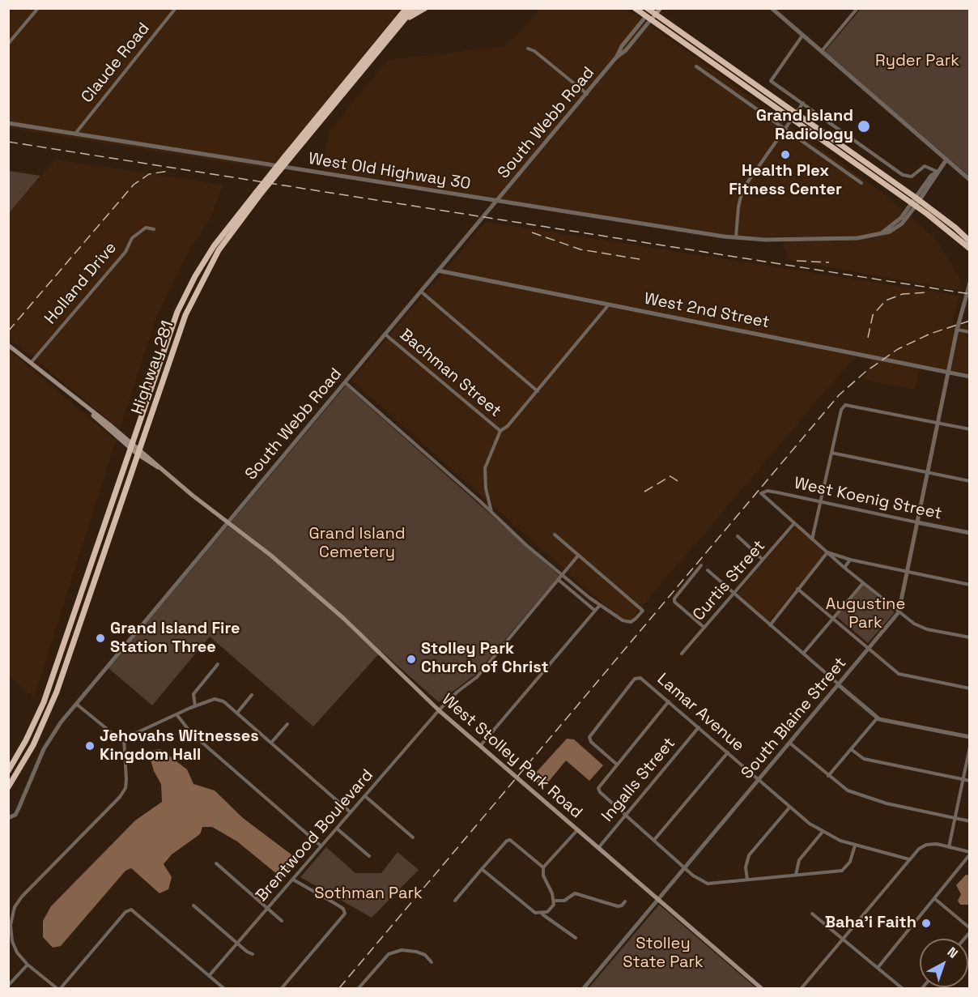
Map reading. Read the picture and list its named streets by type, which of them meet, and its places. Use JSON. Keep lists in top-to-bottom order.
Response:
{
  "streets": {
    "highway": ["Highway 281"],
    "main road": ["South Webb Road", "West Stolley Park Road"],
    "street": [
      "Claude Road",
      "West Old Highway 30",
      "Holland Drive",
      "West 2nd Street",
      "Bachman Street",
      "West Koenig Street",
      "Curtis Street",
      "Lamar Avenue",
      "South Blaine Street",
      "Ingalls Street",
      "Brentwood Boulevard"
    ]
  },
  "crossings": [
    ["Claude Road", "West Old Highway 30"],
    ["South Webb Road", "West Old Highway 30"],
    ["South Webb Road", "West 2nd Street"],
    ["South Webb Road", "Bachman Street"],
    ["South Webb Road", "West Stolley Park Road"],
    ["Holland Drive", "West Stolley Park Road"],
    ["West 2nd Street", "South Blaine Street"],
    ["Highway 281", "West Stolley Park Road"],
    ["West Koenig Street", "Curtis Street"],
    ["West Koenig Street", "South Blaine Street"],
    ["Lamar Avenue", "South Blaine Street"],
    ["Lamar Avenue", "Ingalls Street"],
    ["South Blaine Street", "West Stolley Park Road"],
    ["West Stolley Park Road", "Ingalls Street"],
    ["West Stolley Park Road", "Brentwood Boulevard"]
  ],
  "parks": [
    "Ryder Park",
    "Grand Island Cemetery",
    "Augustine Park",
    "Sothman Park",
    "Stolley State Park"
  ],
  "places": [
    "Grand Island Radiology",
    "Health Plex Fitness Center",
    "Grand Island Fire Station Three",
    "Stolley Park Church of Christ",
    "Jehovahs Witnesses Kingdom Hall",
    "Baha'i Faith"
  ],
  "north": "top right"
}
